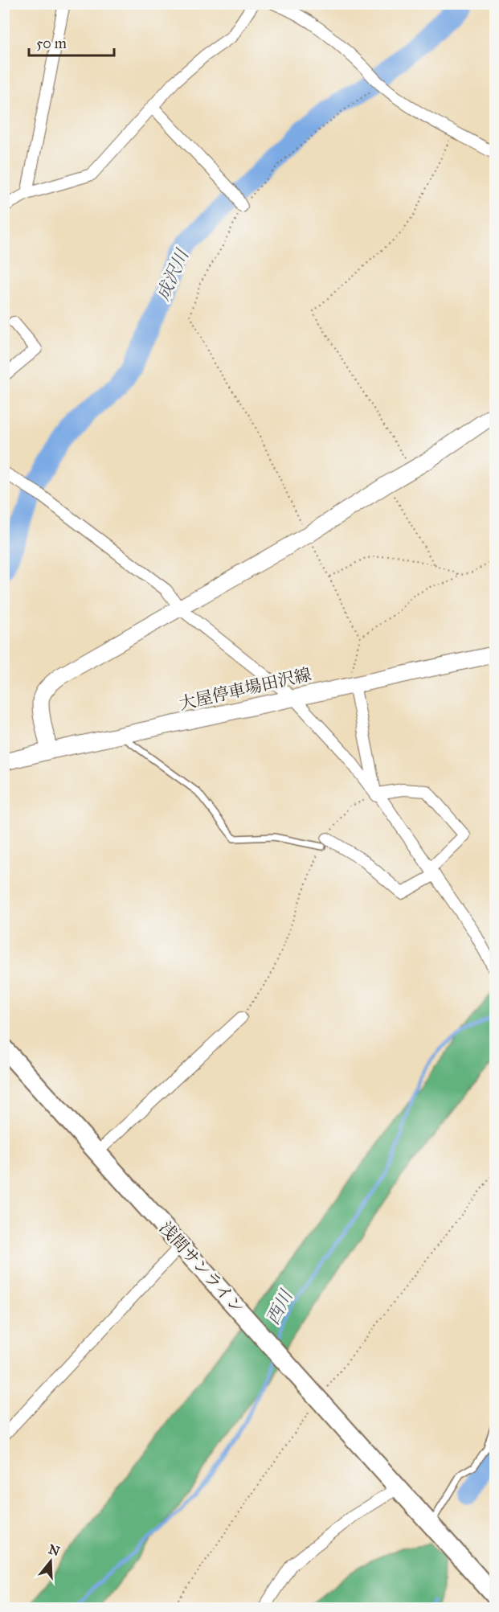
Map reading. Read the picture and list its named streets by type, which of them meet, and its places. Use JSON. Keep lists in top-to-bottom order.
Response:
{
  "streets": {
    "main road": ["浅間サンライン"],
    "street": ["大屋停車場田沢線"]
  },
  "water": ["成沢川", "西川"],
  "scale_bar": "50 m",
  "north": "top"
}
